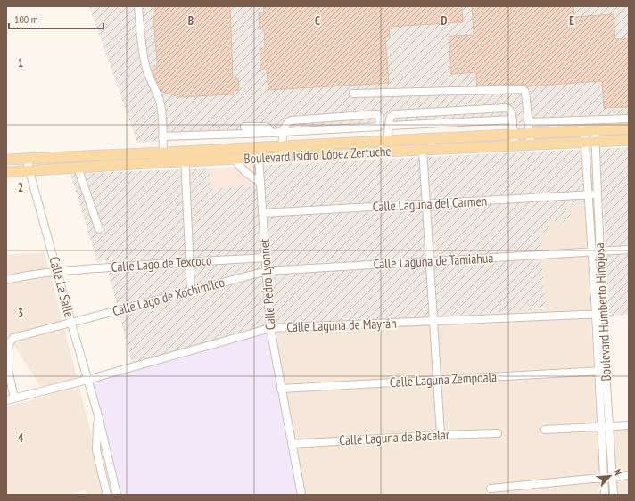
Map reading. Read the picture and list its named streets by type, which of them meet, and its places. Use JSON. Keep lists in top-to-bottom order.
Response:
{
  "streets": {
    "main road": ["Boulevard Isidro López Zertuche"],
    "street": [
      "Calle Laguna del Carmen",
      "Calle Laguna de Tamiahua",
      "Calle Lago de Texcoco",
      "Calle Pedro Lyonnet",
      "Calle La Salle",
      "Calle Lago de Xochimilco",
      "Boulevard Humberto Hinojosa",
      "Calle Laguna de Mayrán",
      "Calle Laguna Zempoala",
      "Calle Laguna de Bacalar"
    ]
  },
  "crossings": [
    ["Boulevard Isidro López Zertuche", "Calle Pedro Lyonnet"],
    ["Boulevard Isidro López Zertuche", "Calle La Salle"],
    ["Boulevard Isidro López Zertuche", "Boulevard Humberto Hinojosa"],
    ["Calle Laguna del Carmen", "Calle Pedro Lyonnet"],
    ["Calle Laguna del Carmen", "Boulevard Humberto Hinojosa"],
    ["Calle Laguna de Tamiahua", "Calle Pedro Lyonnet"],
    ["Calle Laguna de Tamiahua", "Calle Lago de Xochimilco"],
    ["Calle Laguna de Tamiahua", "Boulevard Humberto Hinojosa"],
    ["Calle Lago de Texcoco", "Calle Pedro Lyonnet"],
    ["Calle Lago de Texcoco", "Calle La Salle"],
    ["Calle Pedro Lyonnet", "Calle Lago de Xochimilco"],
    ["Calle Pedro Lyonnet", "Calle Laguna de Mayrán"],
    ["Calle Pedro Lyonnet", "Calle Laguna Zempoala"],
    ["Calle Pedro Lyonnet", "Calle Laguna de Bacalar"],
    ["Calle La Salle", "Calle Lago de Xochimilco"],
    ["Calle La Salle", "Calle Laguna de Mayrán"],
    ["Calle Lago de Xochimilco", "Calle Laguna de Mayrán"],
    ["Boulevard Humberto Hinojosa", "Calle Laguna de Mayrán"],
    ["Boulevard Humberto Hinojosa", "Calle Laguna Zempoala"]
  ],
  "scale_bar": "100 m",
  "north": "top right",
  "grid": {
    "columns": [
      "B",
      "C",
      "D",
      "E"
    ],
    "rows": [
      "1",
      "2",
      "3",
      "4"
    ]
  }
}
